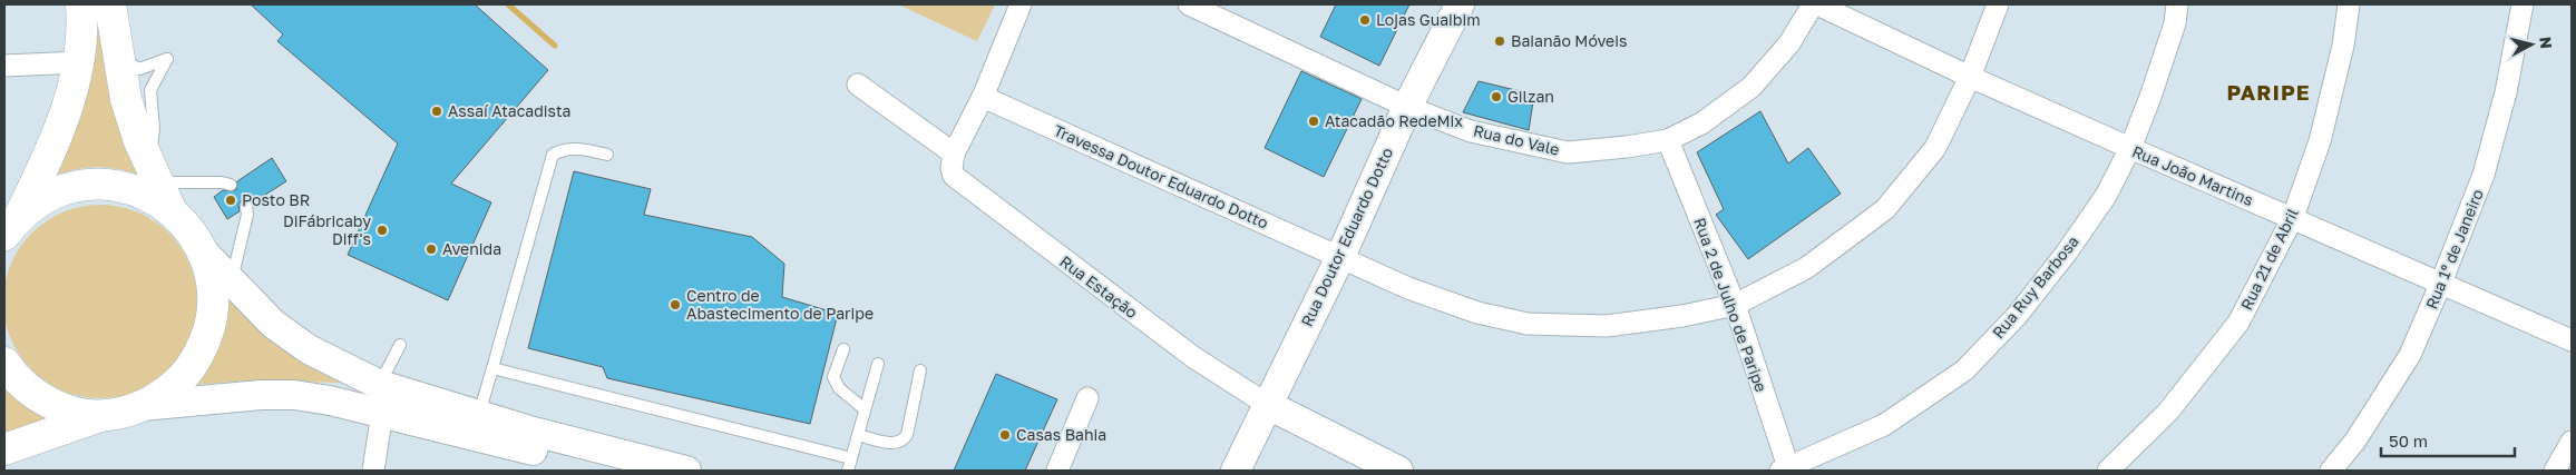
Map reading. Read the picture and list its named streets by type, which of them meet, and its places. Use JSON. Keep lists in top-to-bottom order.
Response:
{
  "streets": {
    "main road": ["Rua Doutor Eduardo Dotto"],
    "street": [
      "Rua do Vale",
      "Rua João Martins",
      "Travessa Doutor Eduardo Dotto",
      "Rua 1º de Janeiro",
      "Rua 21 de Abril",
      "Rua Estação",
      "Rua Ruy Barbosa",
      "Rua 2 de Julho de Paripe"
    ]
  },
  "crossings": [
    ["Rua do Vale", "Rua Doutor Eduardo Dotto"],
    ["Rua do Vale", "Rua 2 de Julho de Paripe"],
    ["Rua João Martins", "Travessa Doutor Eduardo Dotto"],
    ["Rua João Martins", "Rua 1º de Janeiro"],
    ["Rua João Martins", "Rua 21 de Abril"],
    ["Rua João Martins", "Rua Ruy Barbosa"],
    ["Travessa Doutor Eduardo Dotto", "Rua Doutor Eduardo Dotto"],
    ["Travessa Doutor Eduardo Dotto", "Rua 2 de Julho de Paripe"],
    ["Rua Doutor Eduardo Dotto", "Rua Estação"],
    ["Rua Ruy Barbosa", "Rua 2 de Julho de Paripe"]
  ],
  "districts": ["PARIPE"],
  "places": [
    "Lojas Guaibim",
    "Baianão Móveis",
    "Gilzan",
    "Assaí Atacadista",
    "Atacadão RedeMix",
    "Posto BR",
    "DiFábricaby Diff's",
    "Avenida",
    "Centro de Abastecimento de Paripe",
    "Casas Bahia"
  ],
  "scale_bar": "50 m",
  "north": "right"
}
